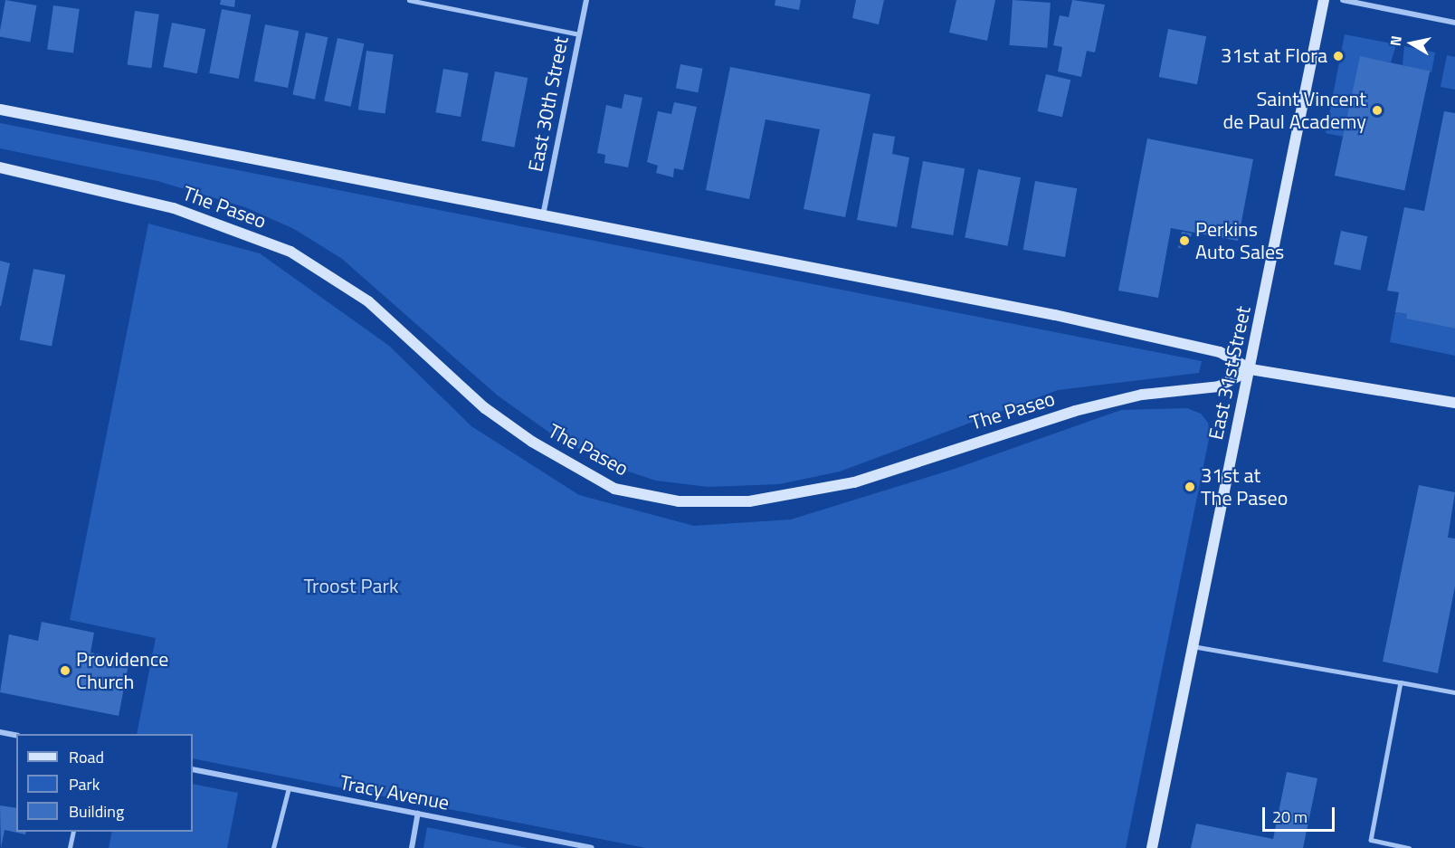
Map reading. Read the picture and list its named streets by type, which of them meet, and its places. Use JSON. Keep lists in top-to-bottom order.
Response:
{
  "streets": {
    "main road": ["The Paseo", "East 31st Street"],
    "street": ["East 30th Street", "Tracy Avenue"]
  },
  "crossings": [
    ["The Paseo", "East 31st Street"]
  ],
  "parks": ["Troost Park"],
  "places": [
    "31st at Flora",
    "Saint Vincent de Paul Academy",
    "Perkins Auto Sales",
    "31st at The Paseo",
    "Providence Church"
  ],
  "legend": ["Road", "Park", "Building"],
  "scale_bar": "20 m",
  "north": "left"
}
